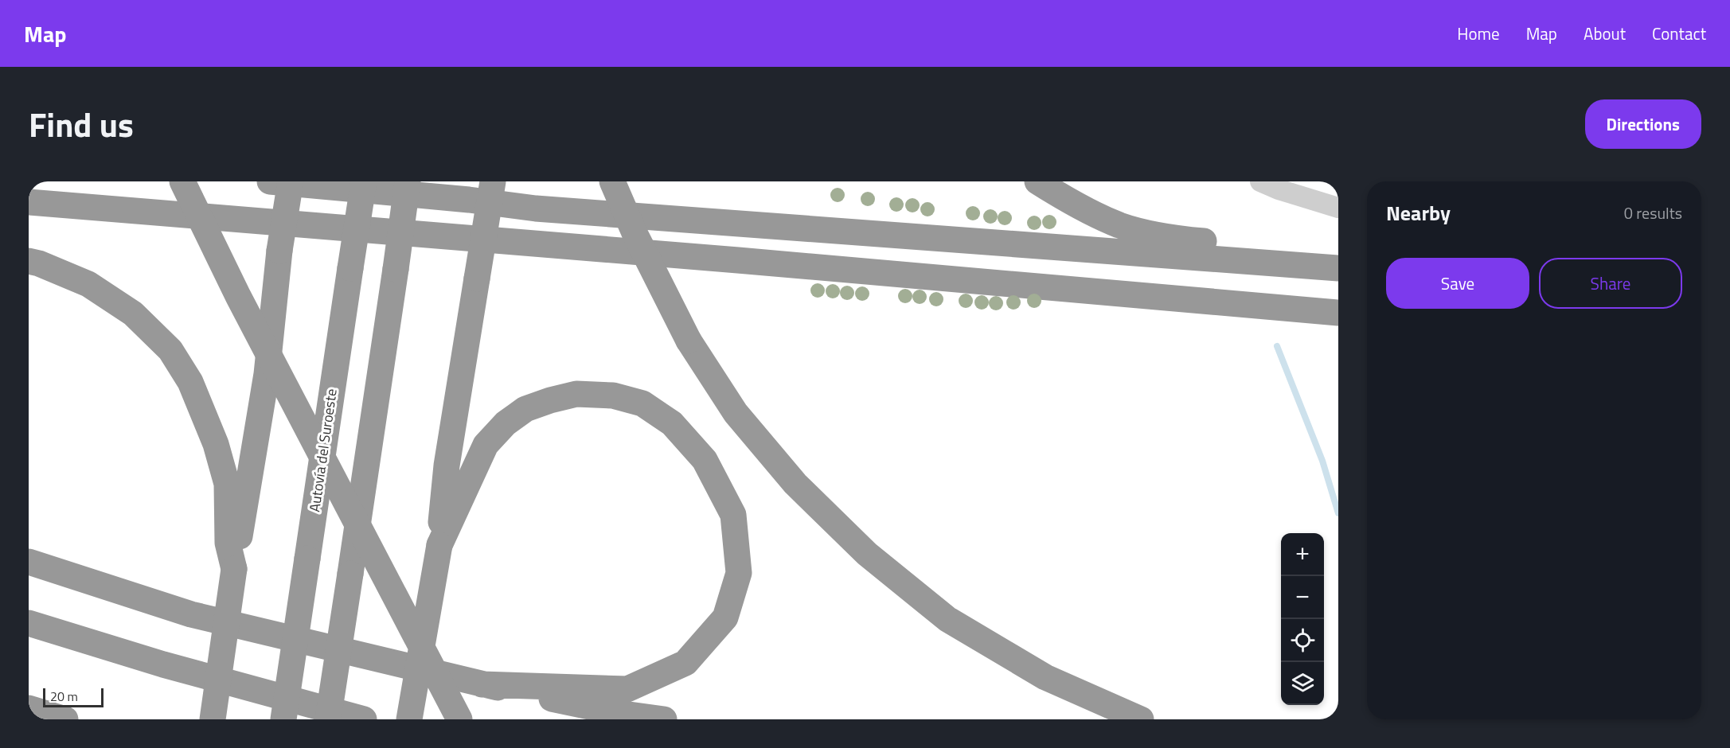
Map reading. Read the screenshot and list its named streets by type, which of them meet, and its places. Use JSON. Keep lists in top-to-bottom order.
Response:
{
  "streets": {
    "highway": ["Autovía del Suroeste"]
  },
  "scale_bar": "20 m",
  "page": {
    "header": "Map",
    "nav": [
      "Home",
      "Map",
      "About",
      "Contact"
    ],
    "title": "Find us",
    "buttons": [
      "Directions",
      ["Save", "Share"]
    ],
    "heading": ["Nearby", "0 results"],
    "map_buttons": ["+", "−"],
    "scale": "20 m"
  }
}
